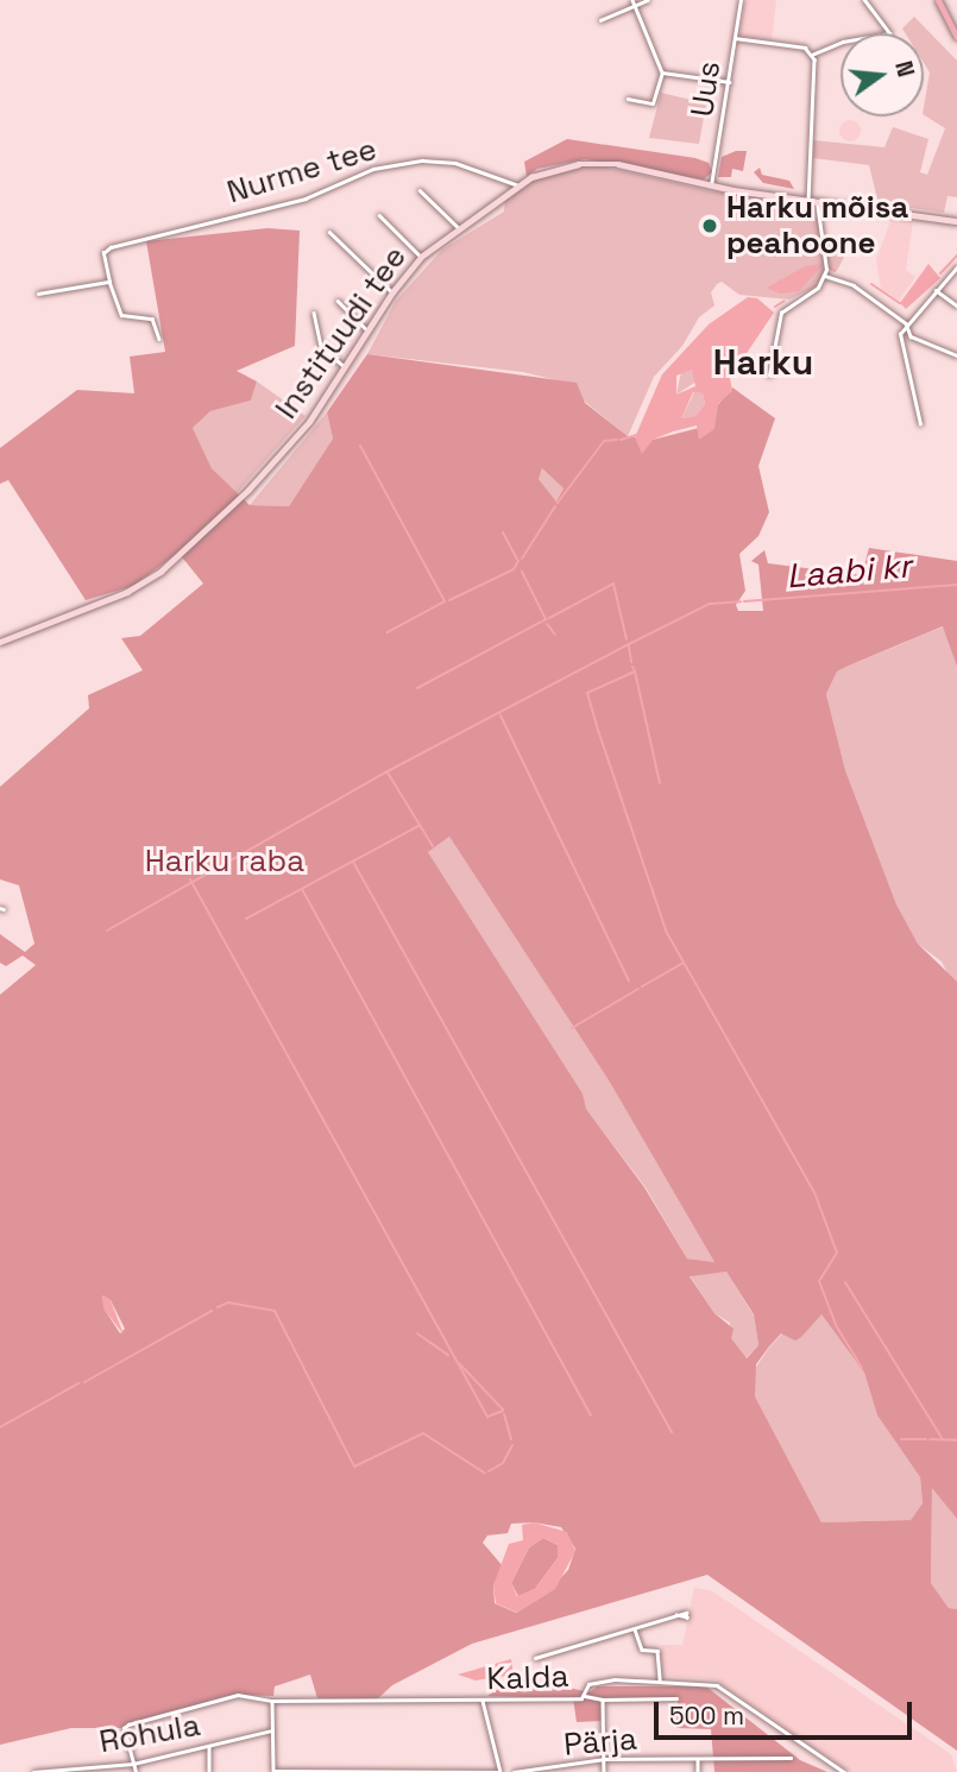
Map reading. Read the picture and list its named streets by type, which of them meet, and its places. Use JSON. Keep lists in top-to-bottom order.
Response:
{
  "streets": {
    "street": [
      "Uus",
      "Nurme tee",
      "Instituudi tee",
      "Kalda",
      "Rohula",
      "Pärja"
    ]
  },
  "crossings": [
    ["Uus", "Instituudi tee"],
    ["Nurme tee", "Instituudi tee"],
    ["Kalda", "Rohula"]
  ],
  "districts": ["Harku"],
  "water": ["Laabi kr"],
  "parks": ["Harku raba"],
  "places": ["Harku mõisa peahoone"],
  "scale_bar": "500 m",
  "north": "right"
}
